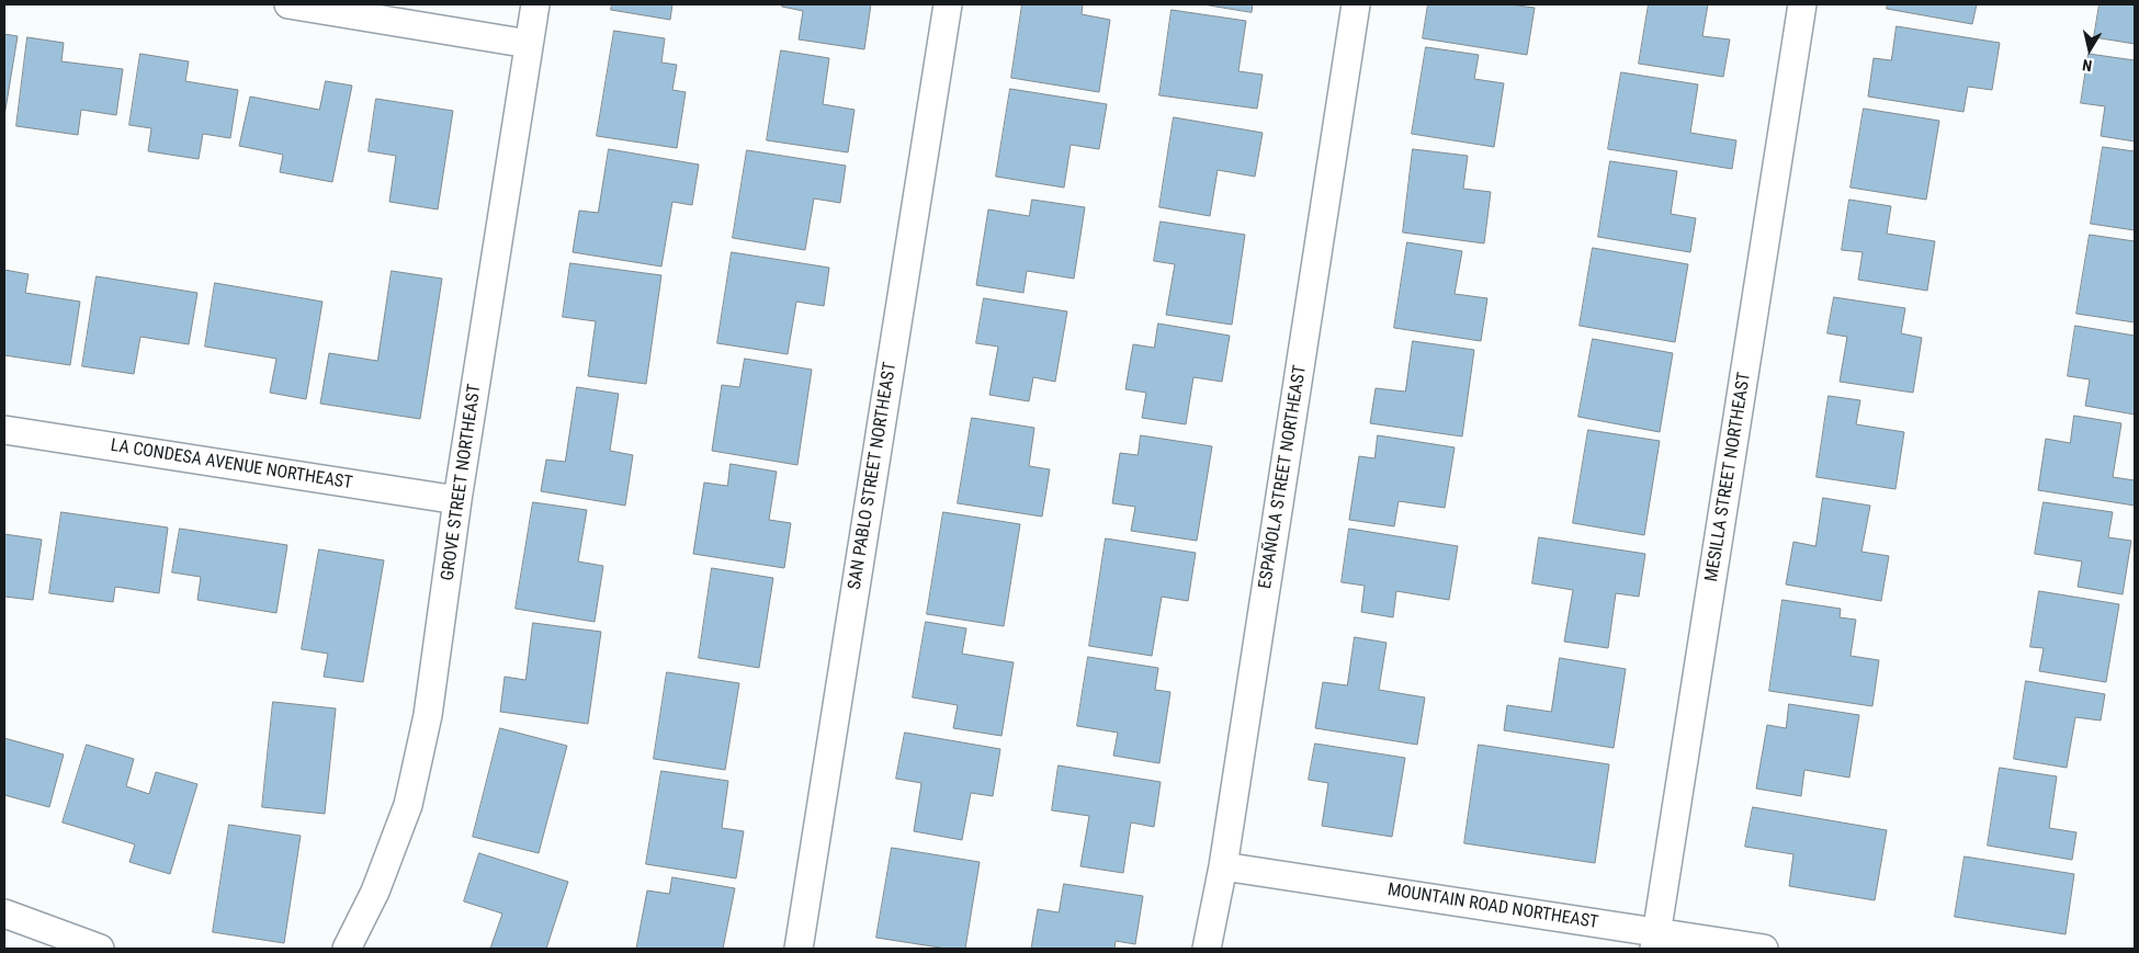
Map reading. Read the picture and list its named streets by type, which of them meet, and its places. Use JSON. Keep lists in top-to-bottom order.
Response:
{
  "streets": {
    "street": [
      "LA CONDESA AVENUE NORTHEAST",
      "SAN PABLO STREET NORTHEAST",
      "ESPAÑOLA STREET NORTHEAST",
      "MESILLA STREET NORTHEAST",
      "GROVE STREET NORTHEAST",
      "MOUNTAIN ROAD NORTHEAST"
    ]
  },
  "crossings": [
    ["LA CONDESA AVENUE NORTHEAST", "GROVE STREET NORTHEAST"],
    ["ESPAÑOLA STREET NORTHEAST", "MOUNTAIN ROAD NORTHEAST"],
    ["MESILLA STREET NORTHEAST", "MOUNTAIN ROAD NORTHEAST"]
  ],
  "north": "bottom"
}
